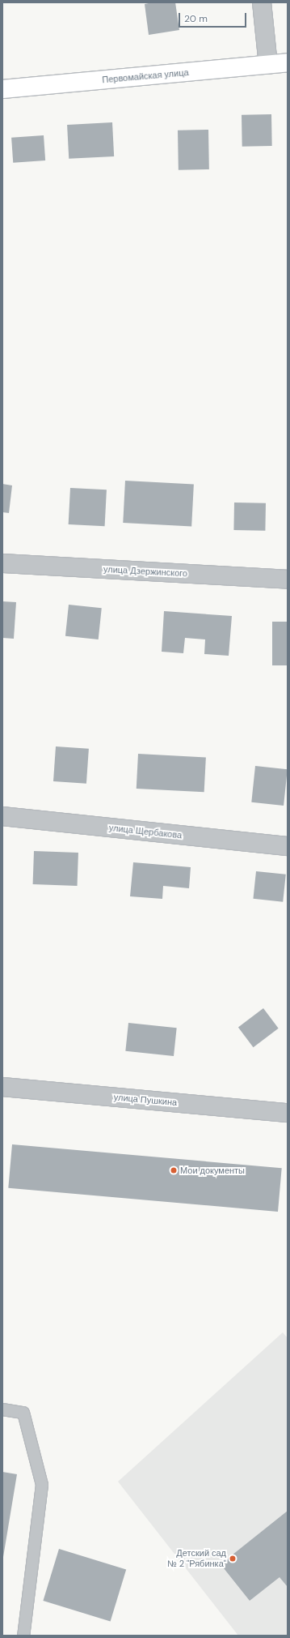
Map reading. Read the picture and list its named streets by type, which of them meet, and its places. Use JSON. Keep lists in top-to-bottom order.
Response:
{
  "streets": {
    "street": [
      "Первомайская улица",
      "улица Дзержинского",
      "улица Щербакова",
      "улица Пушкина"
    ]
  },
  "places": ["Мои документы", "Детский сад № 2 \"Рябинка\""],
  "scale_bar": "20 m"
}
